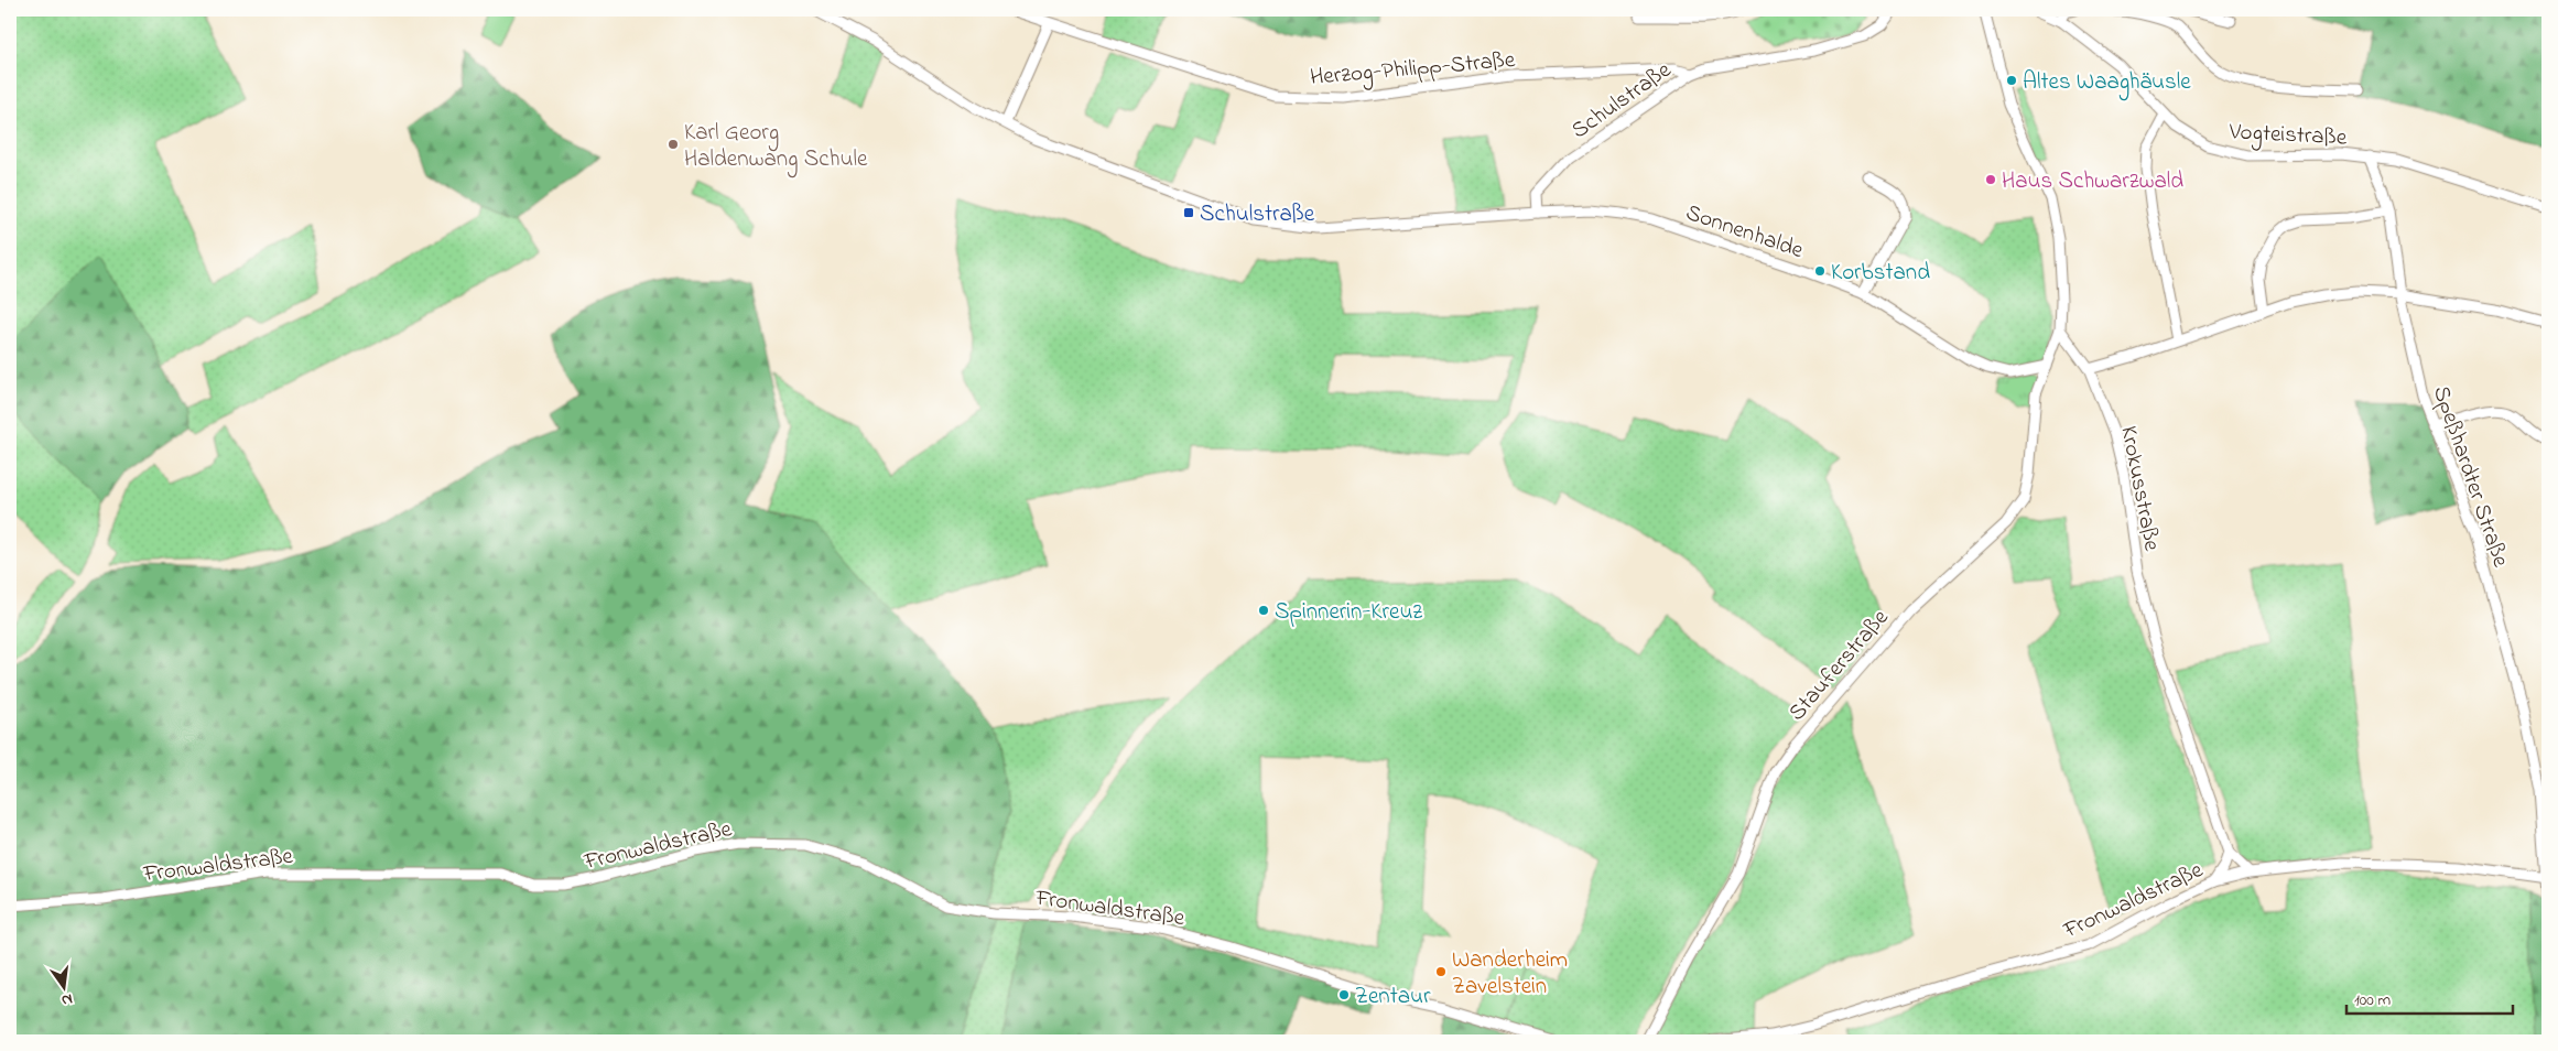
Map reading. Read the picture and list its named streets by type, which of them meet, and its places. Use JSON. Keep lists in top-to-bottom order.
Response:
{
  "streets": {
    "street": [
      "Herzog-Philipp-Straße",
      "Schulstraße",
      "Vogteistraße",
      "Sonnenhalde",
      "Speßhardter Straße",
      "Krokusstraße",
      "Stauferstraße",
      "Fronwaldstraße"
    ]
  },
  "crossings": [
    ["Herzog-Philipp-Straße", "Schulstraße"],
    ["Schulstraße", "Sonnenhalde"],
    ["Vogteistraße", "Speßhardter Straße"],
    ["Sonnenhalde", "Stauferstraße"],
    ["Speßhardter Straße", "Fronwaldstraße"],
    ["Krokusstraße", "Stauferstraße"],
    ["Krokusstraße", "Fronwaldstraße"]
  ],
  "places": {
    "other": [
      "Altes Waaghäusle",
      "Karl Georg Haldenwang Schule",
      "Haus Schwarzwald",
      "Korbstand",
      "Spinnerin-Kreuz",
      "Wanderheim Zavelstein",
      "Zentaur"
    ],
    "transit": ["Schulstraße"]
  },
  "scale_bar": "100 m",
  "north": "bottom"
}
